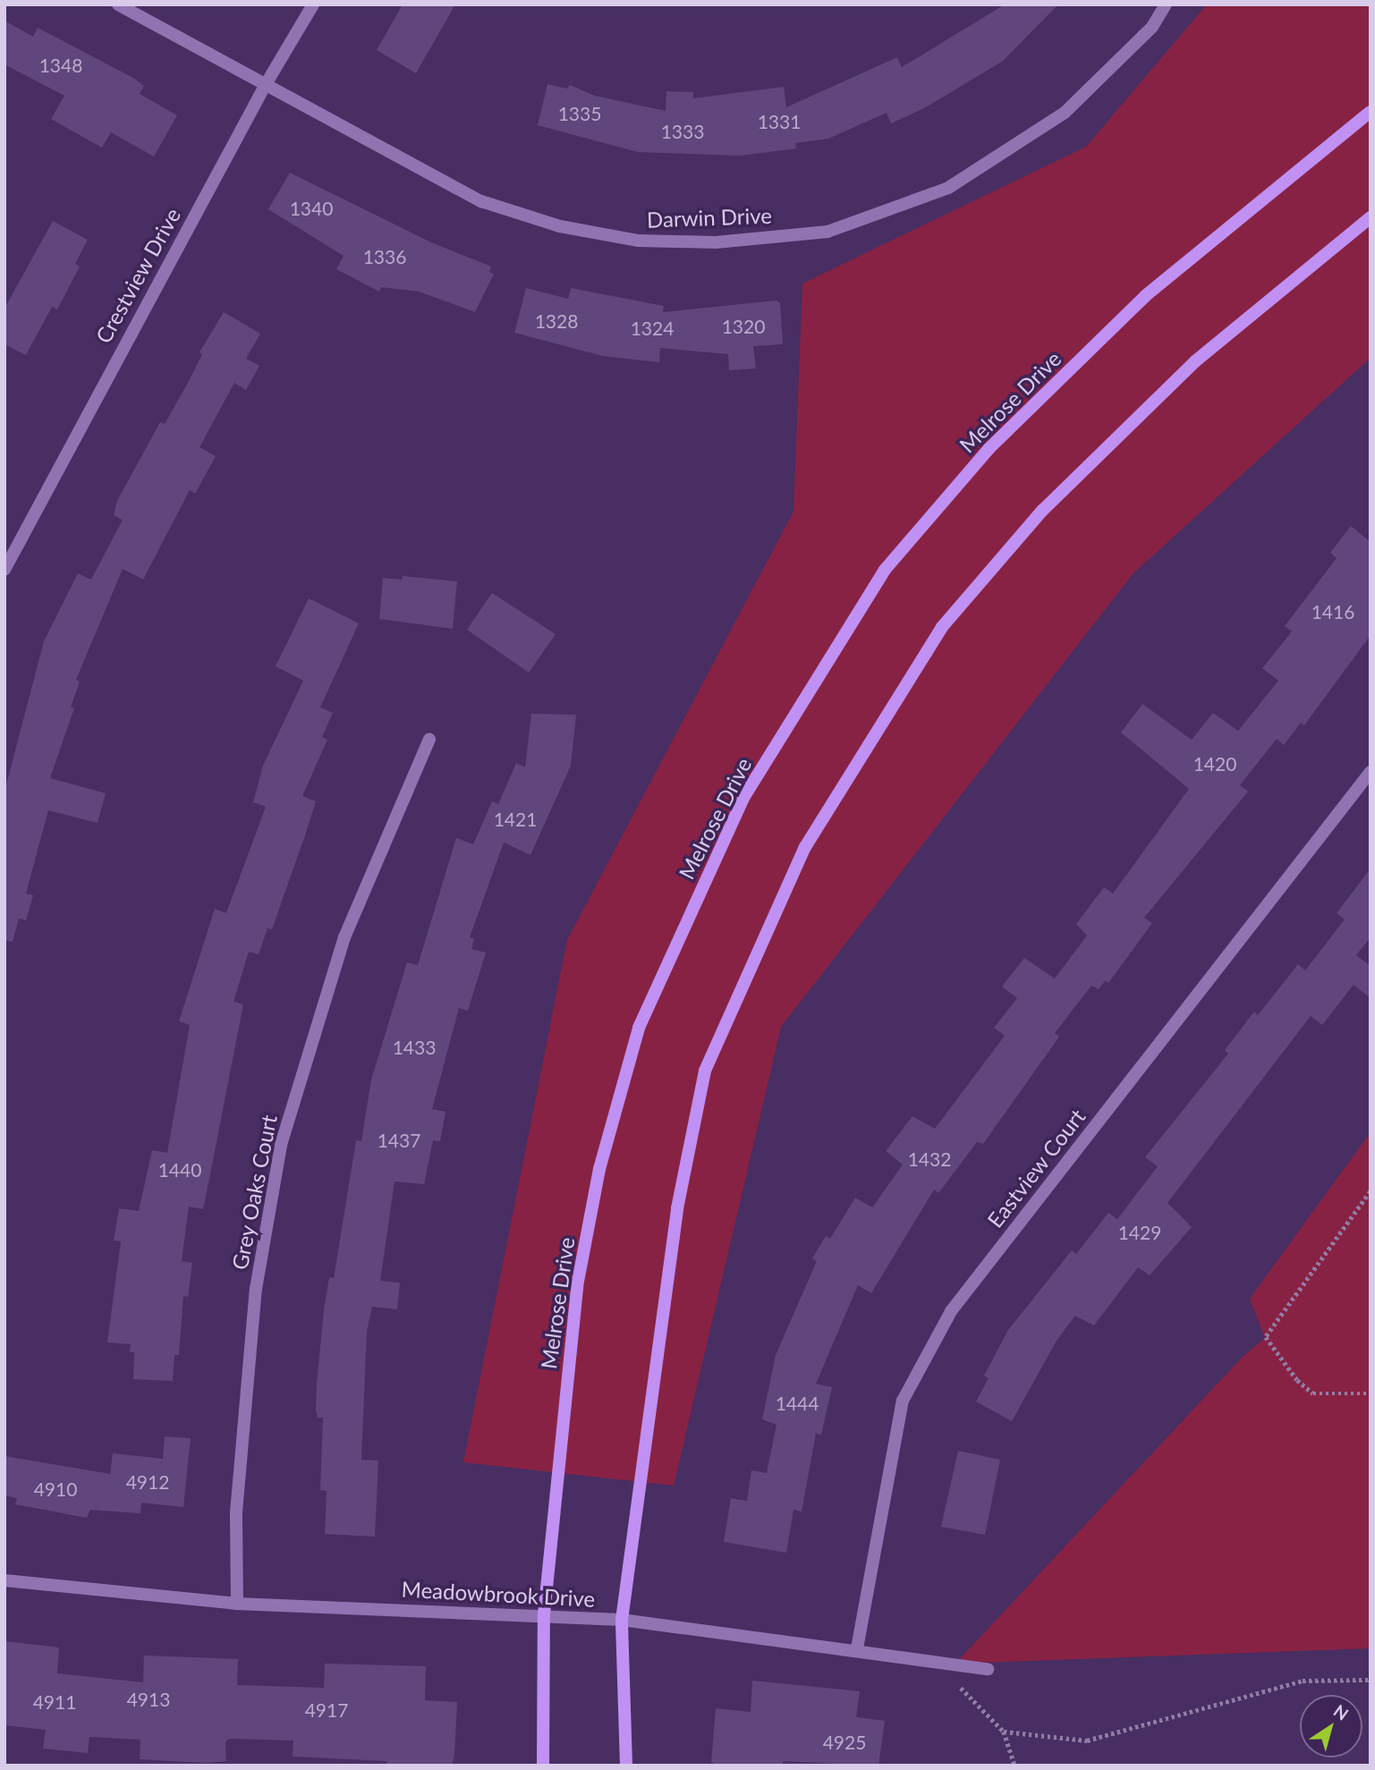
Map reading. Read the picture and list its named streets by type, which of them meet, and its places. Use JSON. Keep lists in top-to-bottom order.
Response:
{
  "streets": {
    "main road": ["Melrose Drive"],
    "street": [
      "Darwin Drive",
      "Crestview Drive",
      "Eastview Court",
      "Grey Oaks Court",
      "Meadowbrook Drive"
    ]
  },
  "crossings": [
    ["Darwin Drive", "Crestview Drive"],
    ["Melrose Drive", "Meadowbrook Drive"],
    ["Eastview Court", "Meadowbrook Drive"],
    ["Grey Oaks Court", "Meadowbrook Drive"]
  ],
  "house_numbers": [
    "1348",
    "1335",
    "1331",
    "1333",
    "1340",
    "1336",
    "1328",
    "1320",
    "1324",
    "1416",
    "1420",
    "1421",
    "1433",
    "1437",
    "1432",
    "1440",
    "1429",
    "1444",
    "4912",
    "4910",
    "4913",
    "4911",
    "4917",
    "4925"
  ],
  "north": "top right"
}
